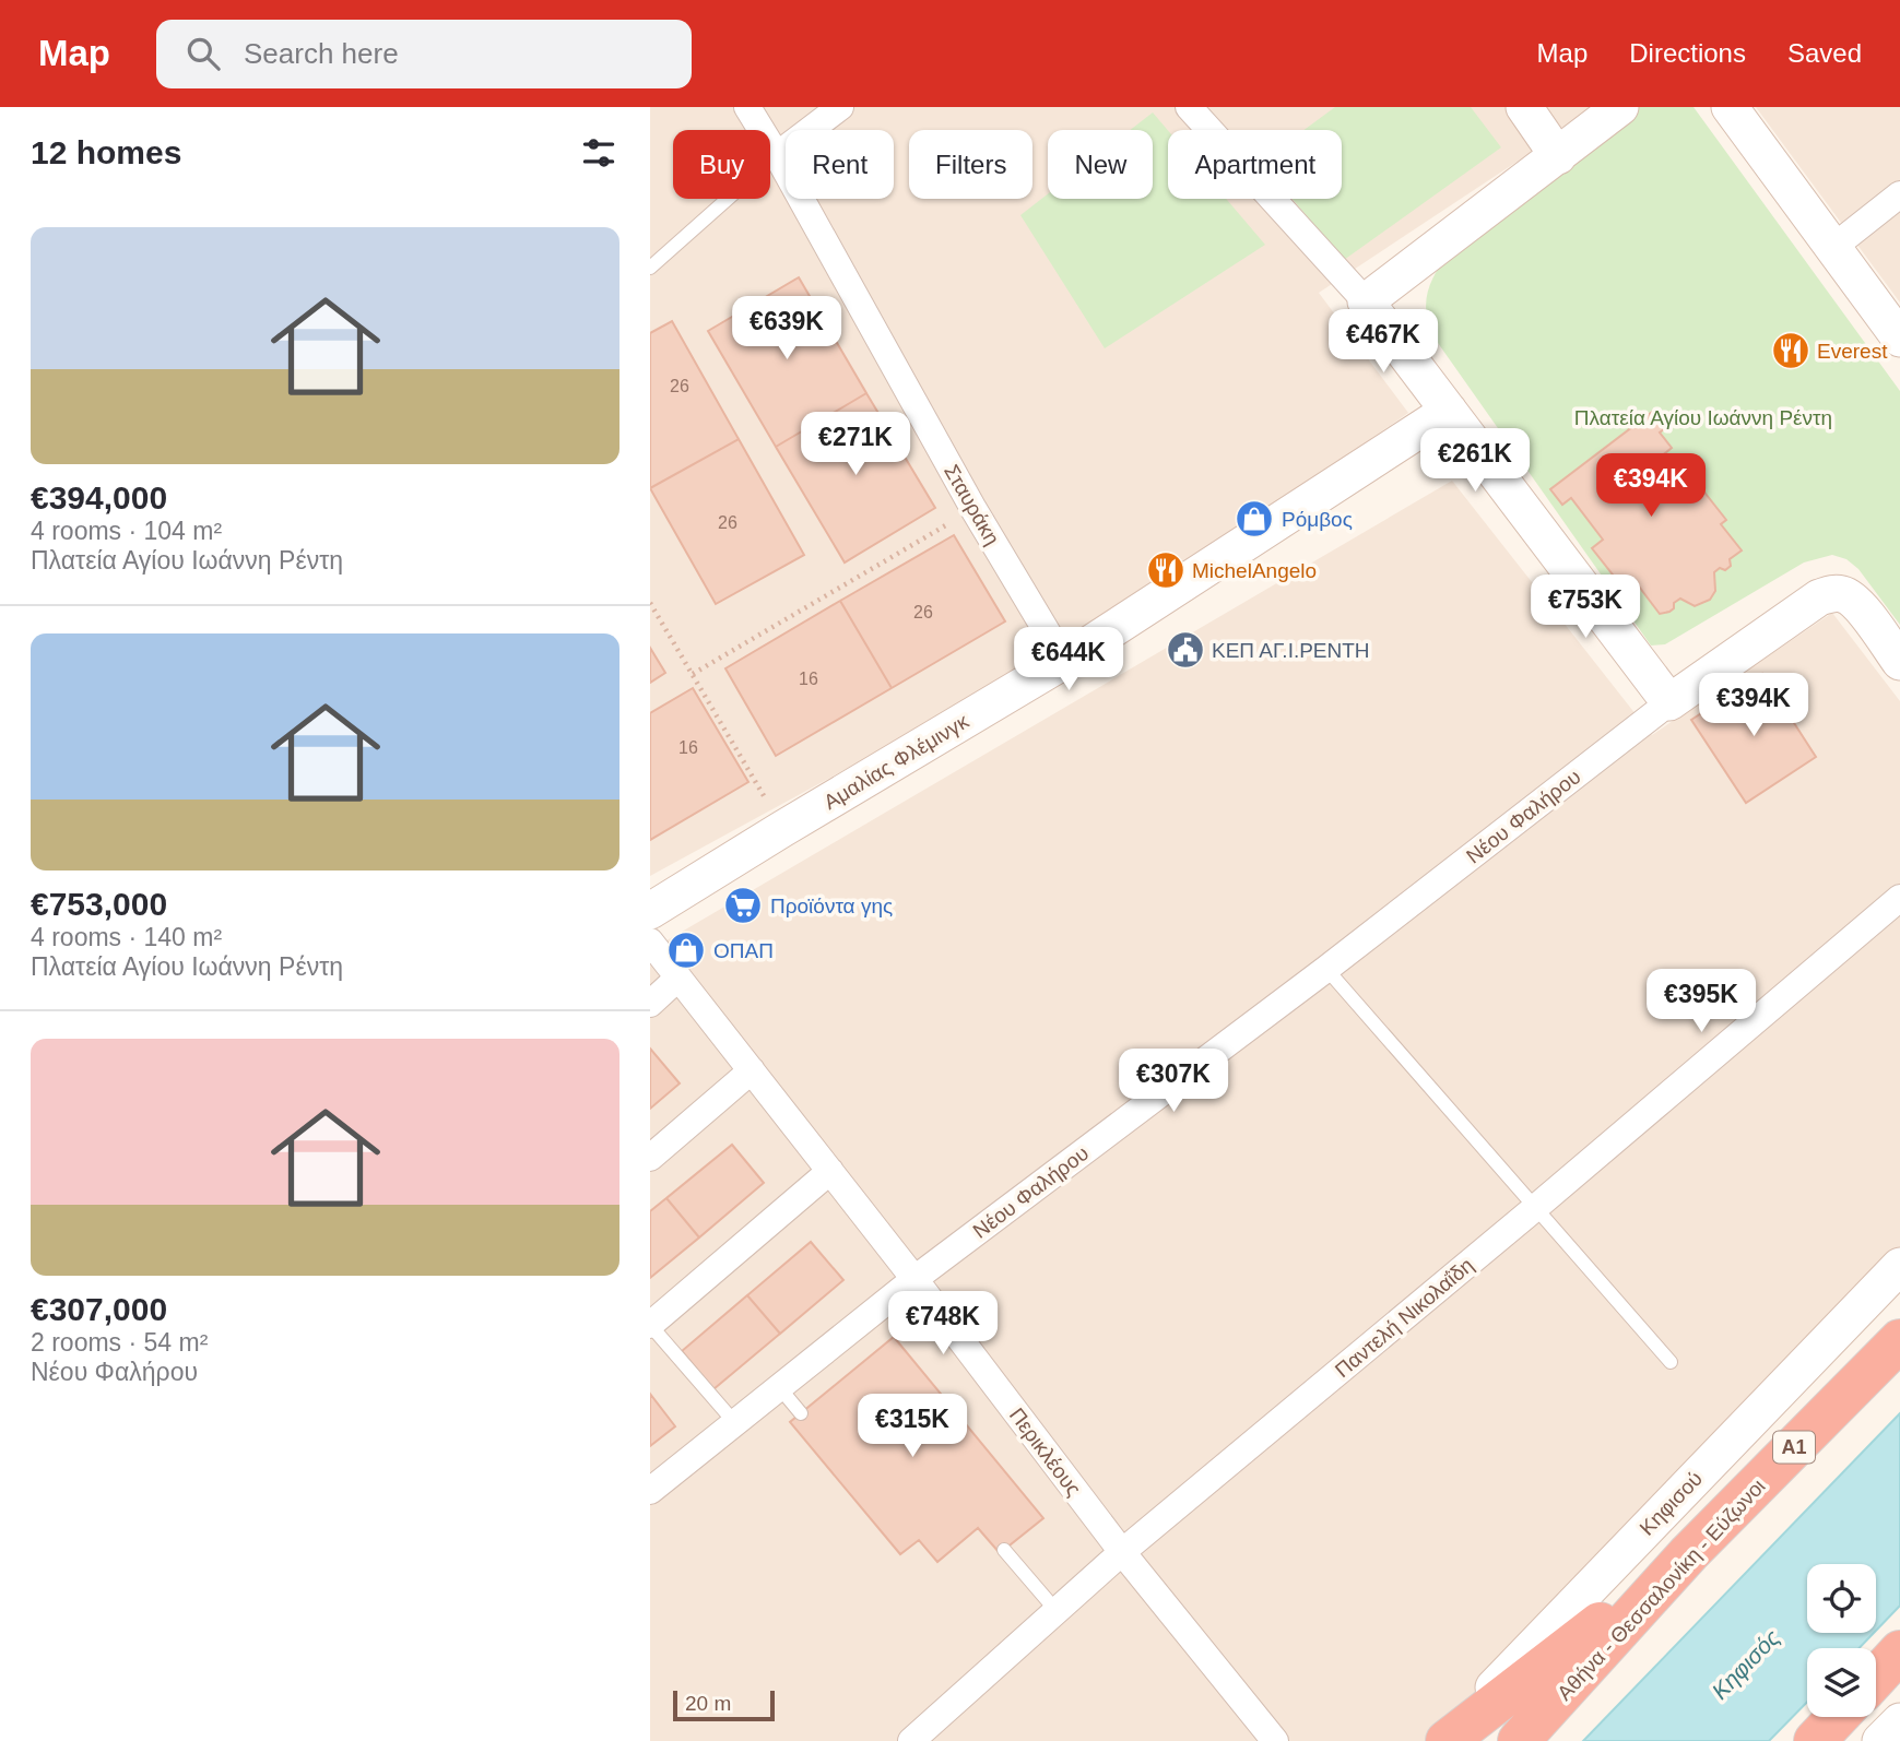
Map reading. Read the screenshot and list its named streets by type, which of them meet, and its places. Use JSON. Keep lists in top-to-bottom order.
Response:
{
  "streets": {
    "highway": ["Α1", "Αθήνα - Θεσσαλονίκη - Εύζωνοι"],
    "main road": ["Αμαλίας Φλέμινγκ", "Κηφισού"],
    "street": [
      "Σταυράκη",
      "Νέου Φαλήρου",
      "Παντελή Νικολαΐδη",
      "Περικλέους"
    ]
  },
  "crossings": [
    ["Σταυράκη", "Αμαλίας Φλέμινγκ"],
    ["Νέου Φαλήρου", "Περικλέους"],
    ["Παντελή Νικολαΐδη", "Περικλέους"]
  ],
  "water": ["Κηφισός"],
  "parks": ["Πλατεία Αγίου Ιωάννη Ρέντη"],
  "places": {
    "restaurant": ["Everest", "MichelAngelo"],
    "shop": ["Ρόμβος", "ΟΠΑΠ"],
    "public building": ["ΚΕΠ ΑΓ.Ι.ΡΕΝΤΗ"],
    "supermarket": ["Προϊόντα γης"]
  },
  "house_numbers": [
    "26",
    "26",
    "26",
    "16",
    "16"
  ],
  "scale_bar": "20 m",
  "page": {
    "header": "Map",
    "search": "Search here",
    "nav": ["Map", "Directions", "Saved"],
    "heading": "12 homes",
    "chip": [
      "Buy",
      "Rent",
      "Filters",
      "New",
      "Apartment"
    ],
    "list": [
      {
        "name": "€394,000",
        "note": "4 rooms · 104 m² · Πλατεία Αγίου Ιωάννη Ρέντη"
      },
      {
        "name": "€753,000",
        "note": "4 rooms · 140 m² · Πλατεία Αγίου Ιωάννη Ρέντη"
      },
      {
        "name": "€307,000",
        "note": "2 rooms · 54 m² · Νέου Φαλήρου"
      }
    ],
    "price": [
      "€639K",
      "€467K",
      "€271K",
      "€261K",
      "€394K",
      "€753K",
      "€644K",
      "€394K",
      "€395K",
      "€307K",
      "€748K",
      "€315K"
    ],
    "scale": "20 m"
  }
}
